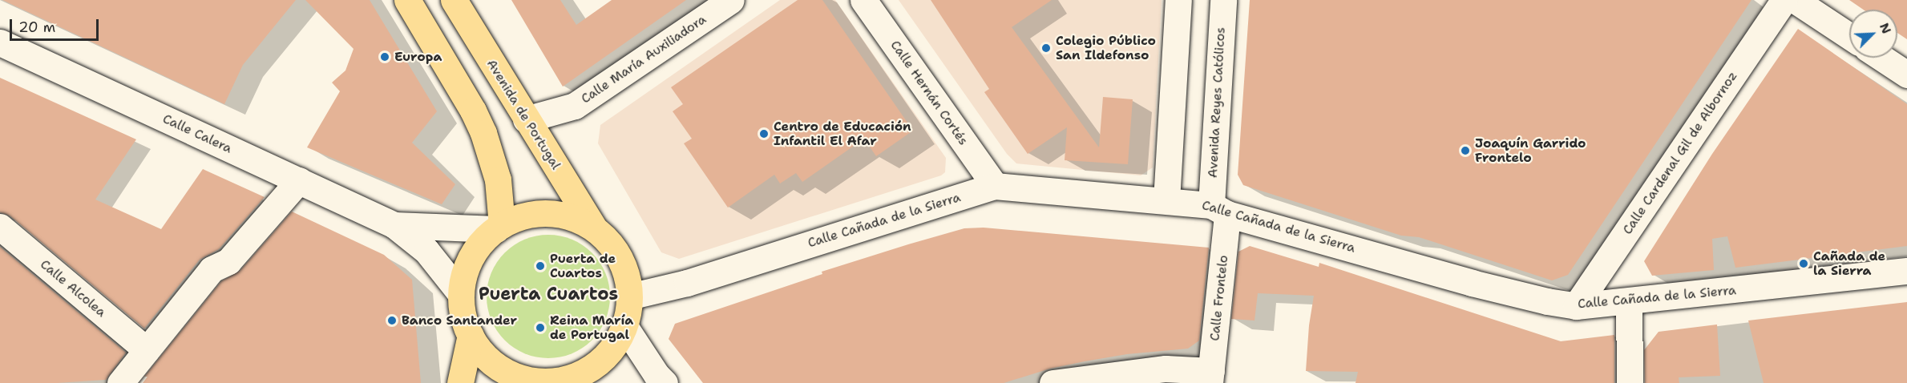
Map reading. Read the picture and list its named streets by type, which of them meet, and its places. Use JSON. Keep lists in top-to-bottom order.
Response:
{
  "streets": {
    "main road": ["Avenida de Portugal"],
    "street": [
      "Calle María Auxiliadora",
      "Calle Hernán Cortés",
      "Avenida Reyes Católicos",
      "Calle Calera",
      "Calle Cardenal Gil de Albornoz",
      "Calle Cañada de la Sierra",
      "Calle Alcolea",
      "Calle Frontelo"
    ]
  },
  "crossings": [
    ["Calle María Auxiliadora", "Avenida de Portugal"],
    ["Calle Hernán Cortés", "Calle Cañada de la Sierra"],
    ["Avenida Reyes Católicos", "Calle Cañada de la Sierra"],
    ["Avenida Reyes Católicos", "Calle Frontelo"],
    ["Avenida de Portugal", "Calle Calera"],
    ["Avenida de Portugal", "Calle Cañada de la Sierra"],
    ["Calle Calera", "Calle Cañada de la Sierra"],
    ["Calle Cardenal Gil de Albornoz", "Calle Cañada de la Sierra"],
    ["Calle Cañada de la Sierra", "Calle Frontelo"]
  ],
  "districts": ["Puerta Cuartos"],
  "places": [
    "Colegio Público San Ildefonso",
    "Europa",
    "Centro de Educación Infantil El Afar",
    "Joaquín Garrido Frontelo",
    "Cañada de la Sierra",
    "Puerta de Cuartos",
    "Banco Santander",
    "Reina María de Portugal"
  ],
  "scale_bar": "20 m",
  "north": "top right"
}
